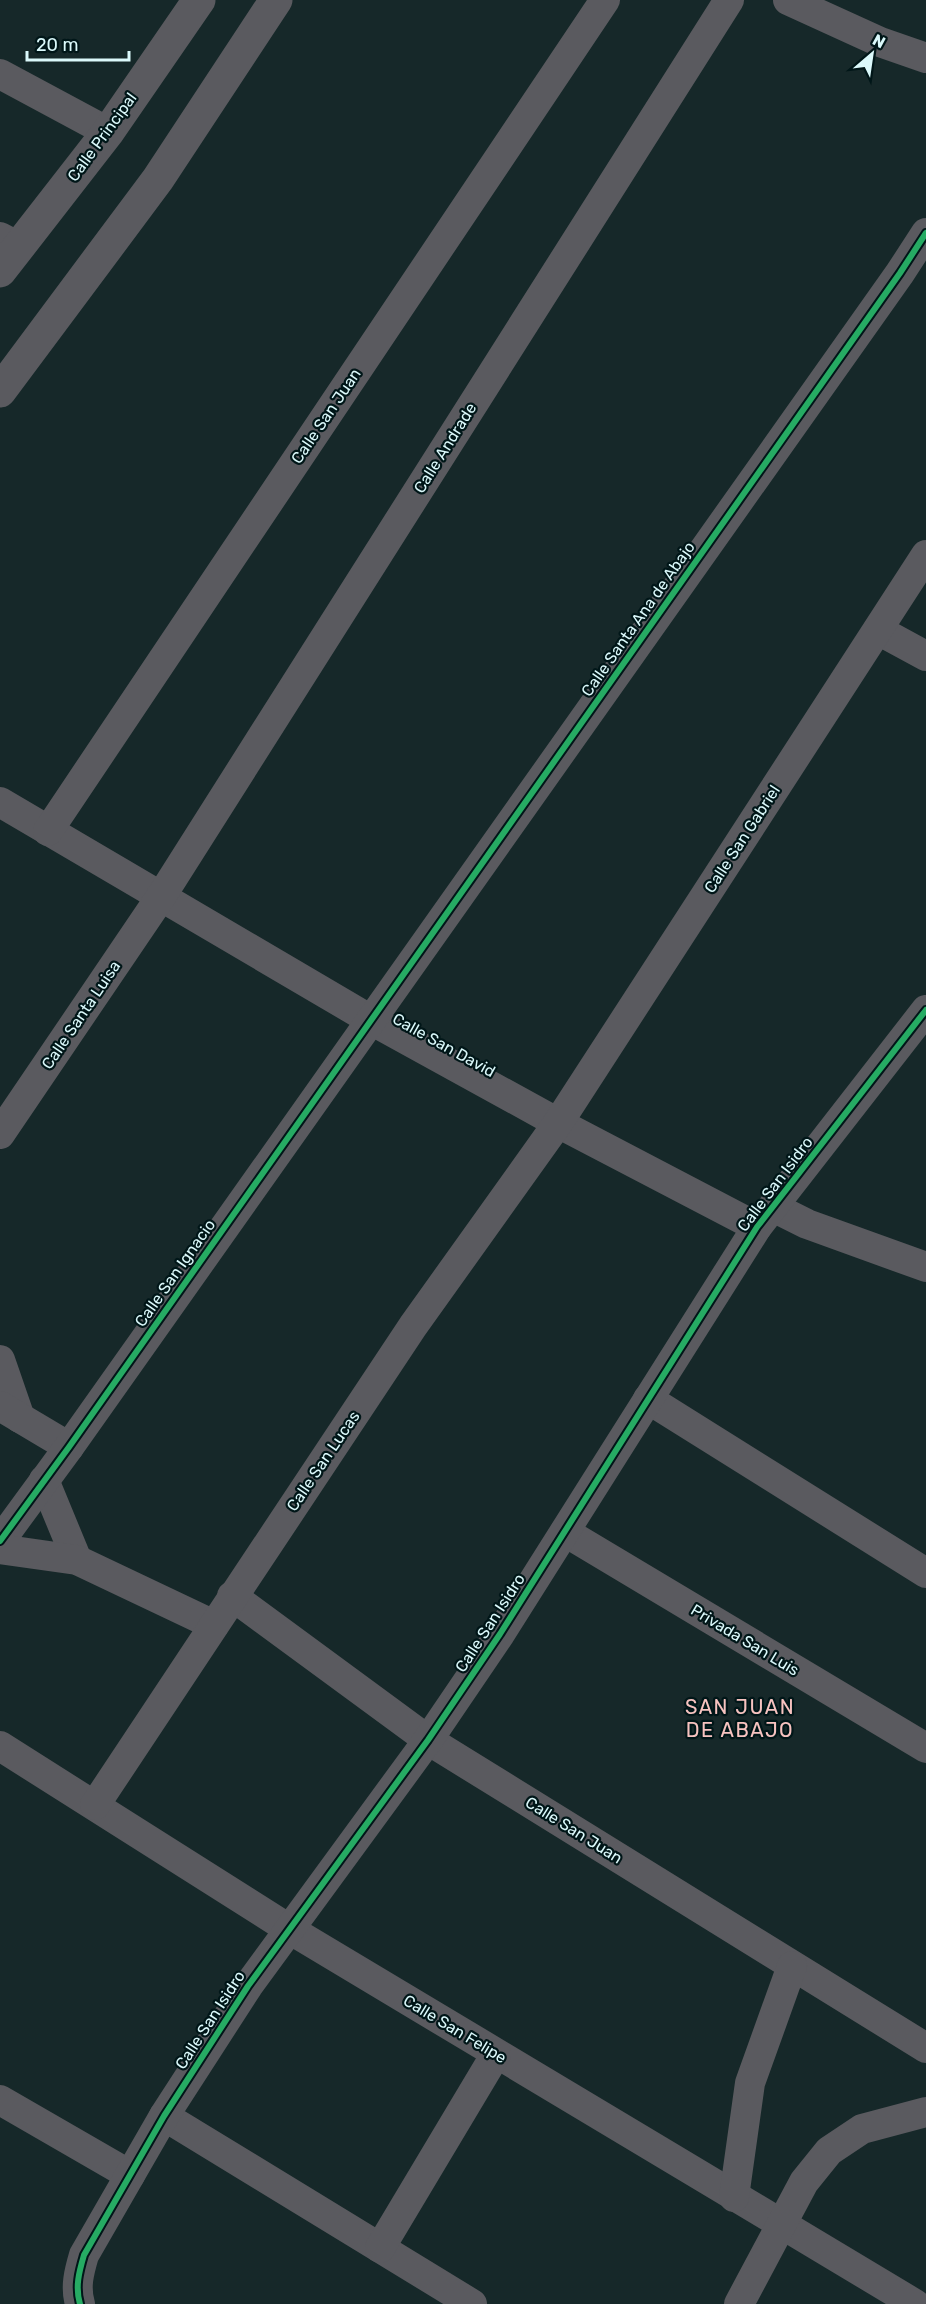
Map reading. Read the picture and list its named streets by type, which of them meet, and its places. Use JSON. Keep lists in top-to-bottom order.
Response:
{
  "streets": {
    "street": [
      "Calle Principal",
      "Calle San Juan",
      "Calle Andrade",
      "Calle Santa Ana de Abajo",
      "Calle San Gabriel",
      "Calle Santa Luisa",
      "Calle San David",
      "Calle San Isidro",
      "Calle San Ignacio",
      "Calle San Lucas",
      "Privada San Luis",
      "Calle San Felipe"
    ]
  },
  "crossings": [
    ["Calle San Juan", "Calle San David"],
    ["Calle San Juan", "Calle San Isidro"],
    ["Calle San Juan", "Calle San Lucas"],
    ["Calle Andrade", "Calle Santa Luisa"],
    ["Calle Andrade", "Calle San David"],
    ["Calle Santa Ana de Abajo", "Calle San David"],
    ["Calle Santa Ana de Abajo", "Calle San Ignacio"],
    ["Calle San Gabriel", "Calle San David"],
    ["Calle San Gabriel", "Calle San Lucas"],
    ["Calle Santa Luisa", "Calle San David"],
    ["Calle San David", "Calle San Isidro"],
    ["Calle San David", "Calle San Ignacio"],
    ["Calle San David", "Calle San Lucas"],
    ["Calle San Isidro", "Privada San Luis"],
    ["Calle San Isidro", "Calle San Felipe"],
    ["Calle San Lucas", "Calle San Felipe"]
  ],
  "districts": ["SAN JUAN DE ABAJO"],
  "scale_bar": "20 m",
  "north": "top right"
}
